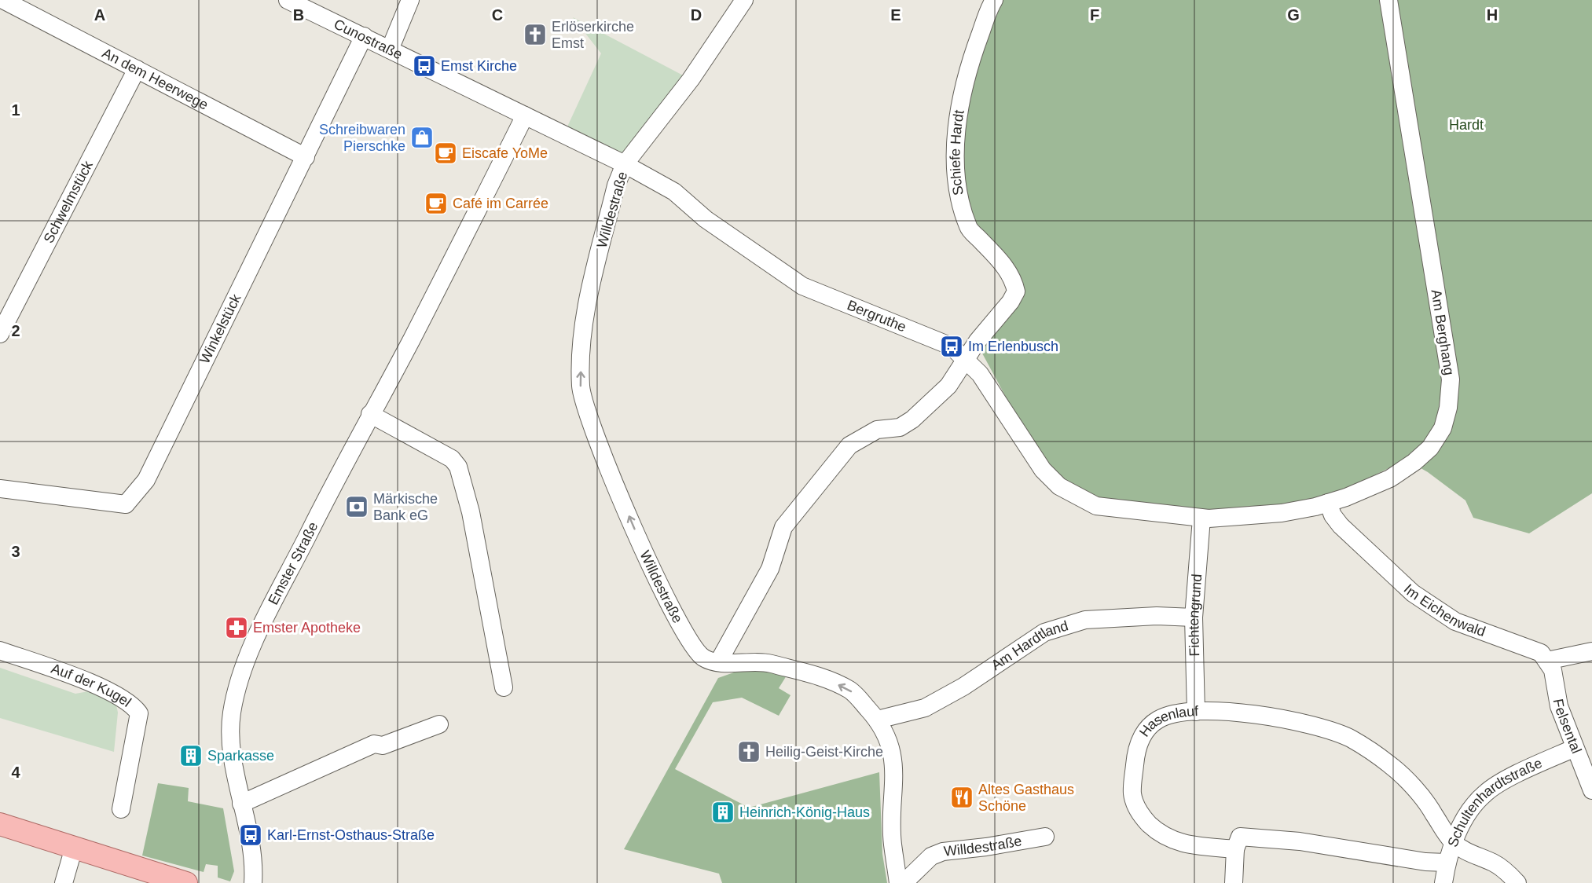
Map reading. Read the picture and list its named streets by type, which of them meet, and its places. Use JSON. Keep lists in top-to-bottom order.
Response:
{
  "streets": {
    "street": [
      "Cunostraße",
      "An dem Heerwege",
      "Schiefe Hardt",
      "Schwelmstück",
      "Willdestraße",
      "Bergruthe",
      "Winkelstück",
      "Am Berghang",
      "Emster Straße",
      "Im Eichenwald",
      "Fichtengrund",
      "Am Hardtland",
      "Auf der Kugel",
      "Felsental",
      "Hasenlauf",
      "Schultenhardtstraße"
    ]
  },
  "crossings": [
    ["Cunostraße", "Bergruthe"],
    ["Cunostraße", "Winkelstück"],
    ["Cunostraße", "Emster Straße"],
    ["An dem Heerwege", "Schwelmstück"],
    ["An dem Heerwege", "Winkelstück"],
    ["Schiefe Hardt", "Bergruthe"],
    ["Willdestraße", "Bergruthe"],
    ["Bergruthe", "Am Berghang"],
    ["Bergruthe", "Emster Straße"],
    ["Bergruthe", "Fichtengrund"],
    ["Am Berghang", "Im Eichenwald"],
    ["Am Berghang", "Fichtengrund"],
    ["Im Eichenwald", "Felsental"],
    ["Fichtengrund", "Am Hardtland"],
    ["Fichtengrund", "Hasenlauf"],
    ["Felsental", "Schultenhardtstraße"],
    ["Hasenlauf", "Schultenhardtstraße"]
  ],
  "one_way": ["Willdestraße"],
  "parks": ["Hardt"],
  "places": {
    "church": ["Erlöserkirche Emst", "Heilig-Geist-Kirche"],
    "bus stop": ["Emst Kirche", "Im Erlenbusch", "Karl-Ernst-Osthaus-Straße"],
    "shop": ["Schreibwaren Pierschke"],
    "cafe": ["Eiscafe YoMe", "Café im Carrée"],
    "bank": ["Märkische Bank eG"],
    "pharmacy": ["Emster Apotheke"],
    "building": ["Sparkasse", "Heinrich-König-Haus"],
    "restaurant": ["Altes Gasthaus Schöne"]
  },
  "grid": {
    "columns": [
      "A",
      "B",
      "C",
      "D",
      "E",
      "F",
      "G",
      "H"
    ],
    "rows": [
      "1",
      "2",
      "3",
      "4"
    ]
  }
}
